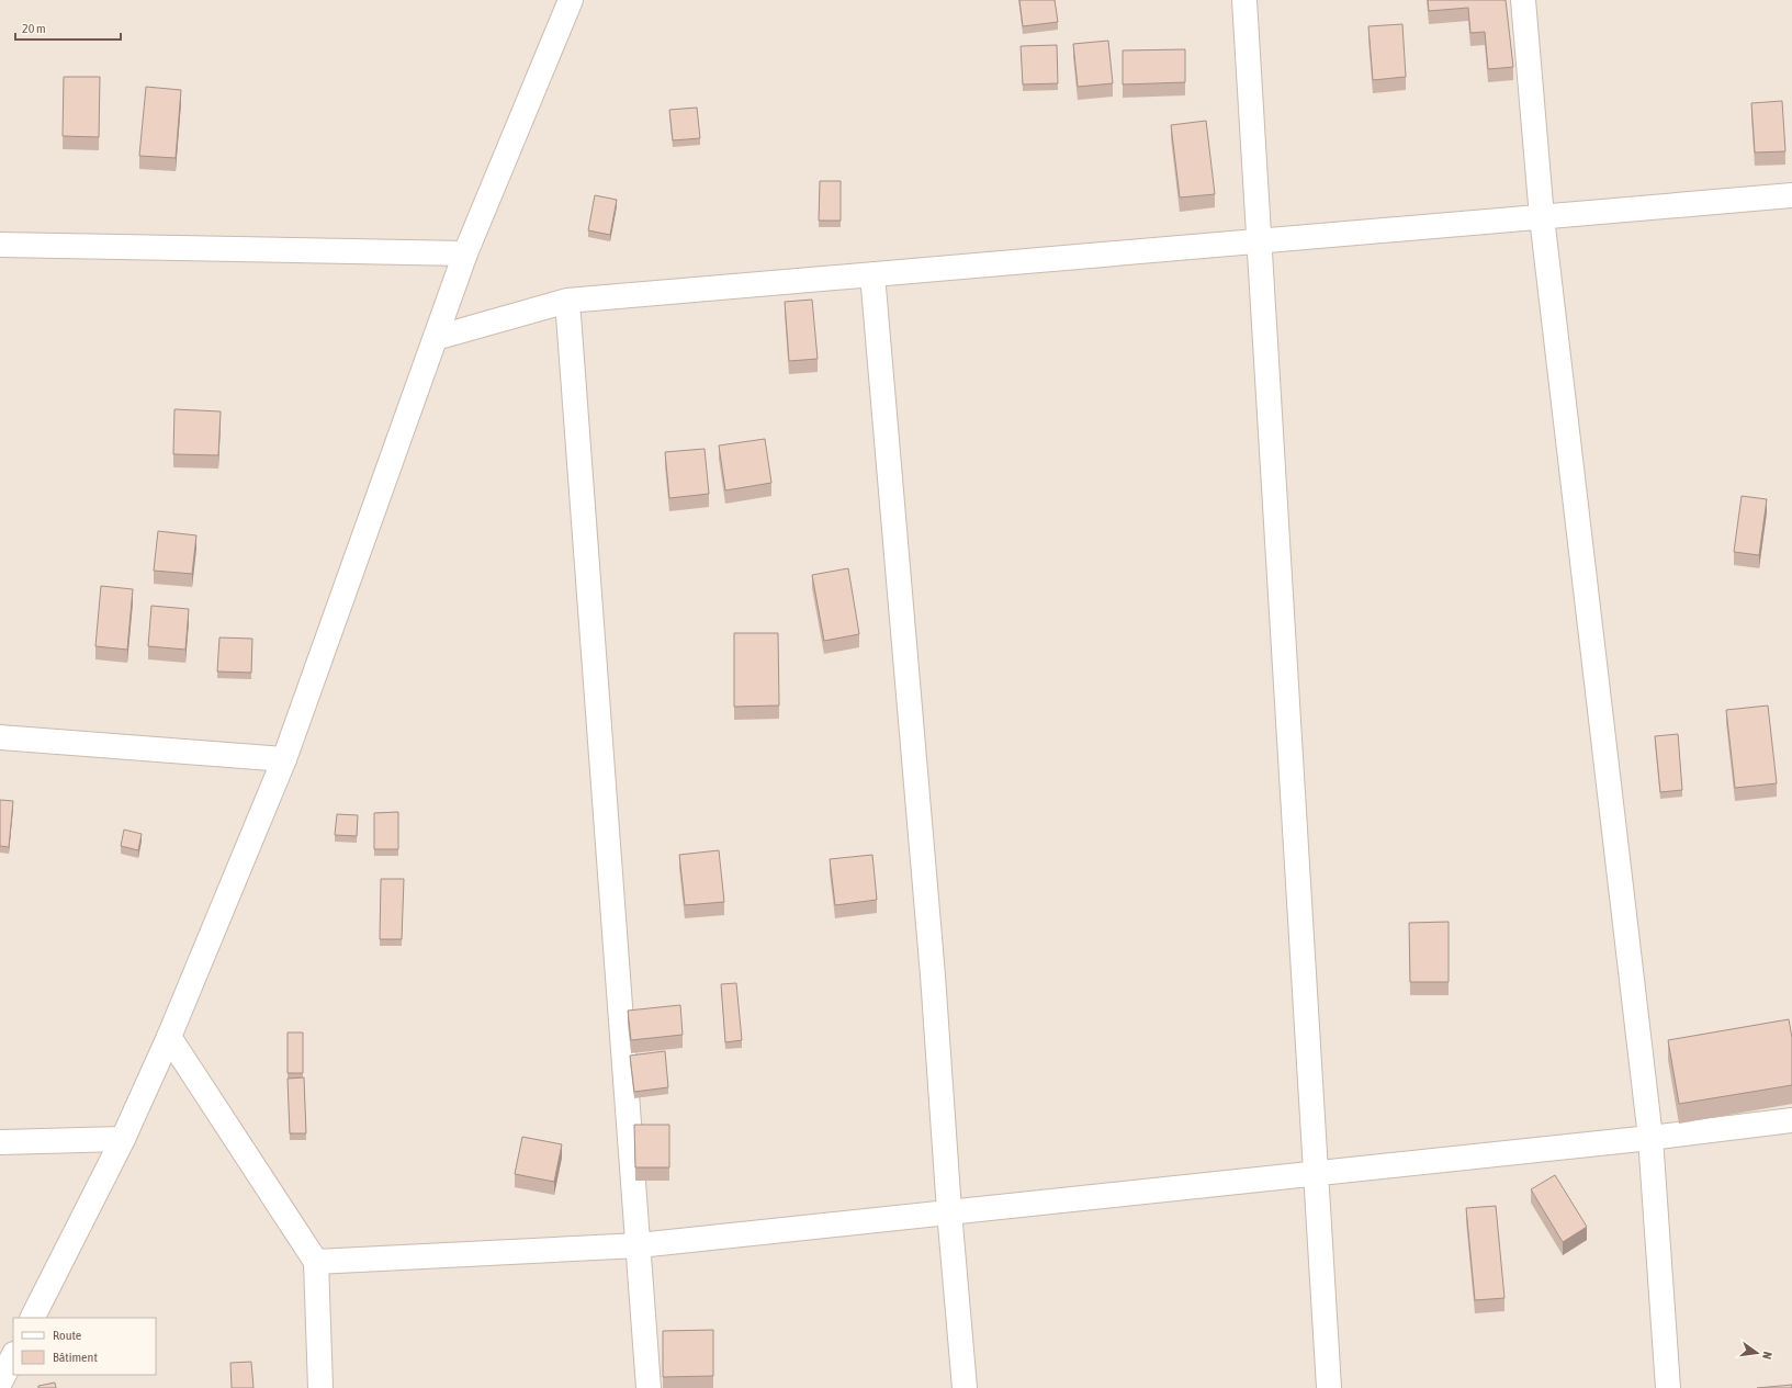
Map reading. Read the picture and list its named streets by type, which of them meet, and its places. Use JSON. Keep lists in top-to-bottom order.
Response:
{
  "legend": ["Route", "Bâtiment"],
  "scale_bar": "20 m",
  "north": "right"
}
